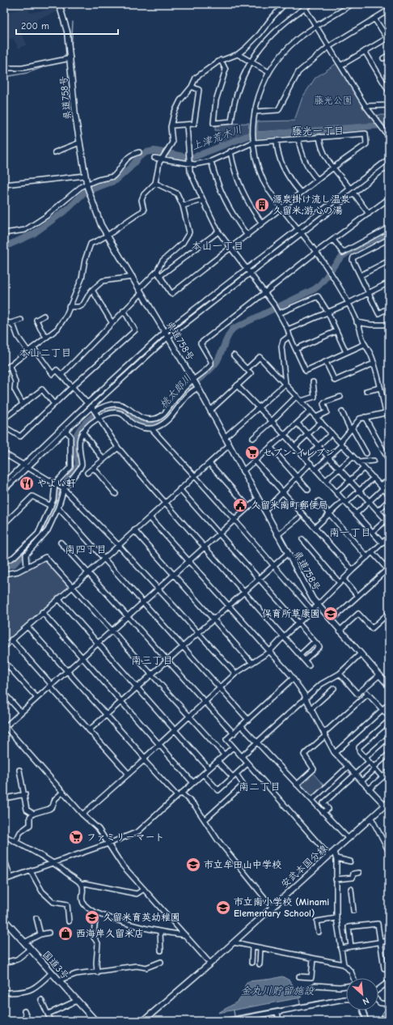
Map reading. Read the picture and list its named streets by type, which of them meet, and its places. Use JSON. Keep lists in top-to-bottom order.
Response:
{
  "streets": {
    "highway": ["国道3号"],
    "main road": ["県道758号", "安武本国分線"]
  },
  "districts": [
    "藤光一丁目",
    "本山一丁目",
    "本山二丁目",
    "南一丁目",
    "南四丁目",
    "南三丁目",
    "南二丁目"
  ],
  "water": ["上津荒木川", "桃太郎川", "金丸川貯留施設"],
  "parks": ["藤光公園"],
  "places": {
    "building": ["源泉掛け流し温泉 久留米;游心の湯"],
    "supermarket": ["セブン-イレブン", "ファミリーマート"],
    "restaurant": ["やよい軒"],
    "public building": ["久留米南町郵便局"],
    "school or university": [
      "保育所草康園",
      "市立牟田山中学校",
      "市立南小学校 (Minami Elementary School)",
      "久留米育英幼稚園"
    ],
    "shop": ["西海岸久留米店"]
  },
  "scale_bar": "200 m",
  "north": "bottom right"
}
